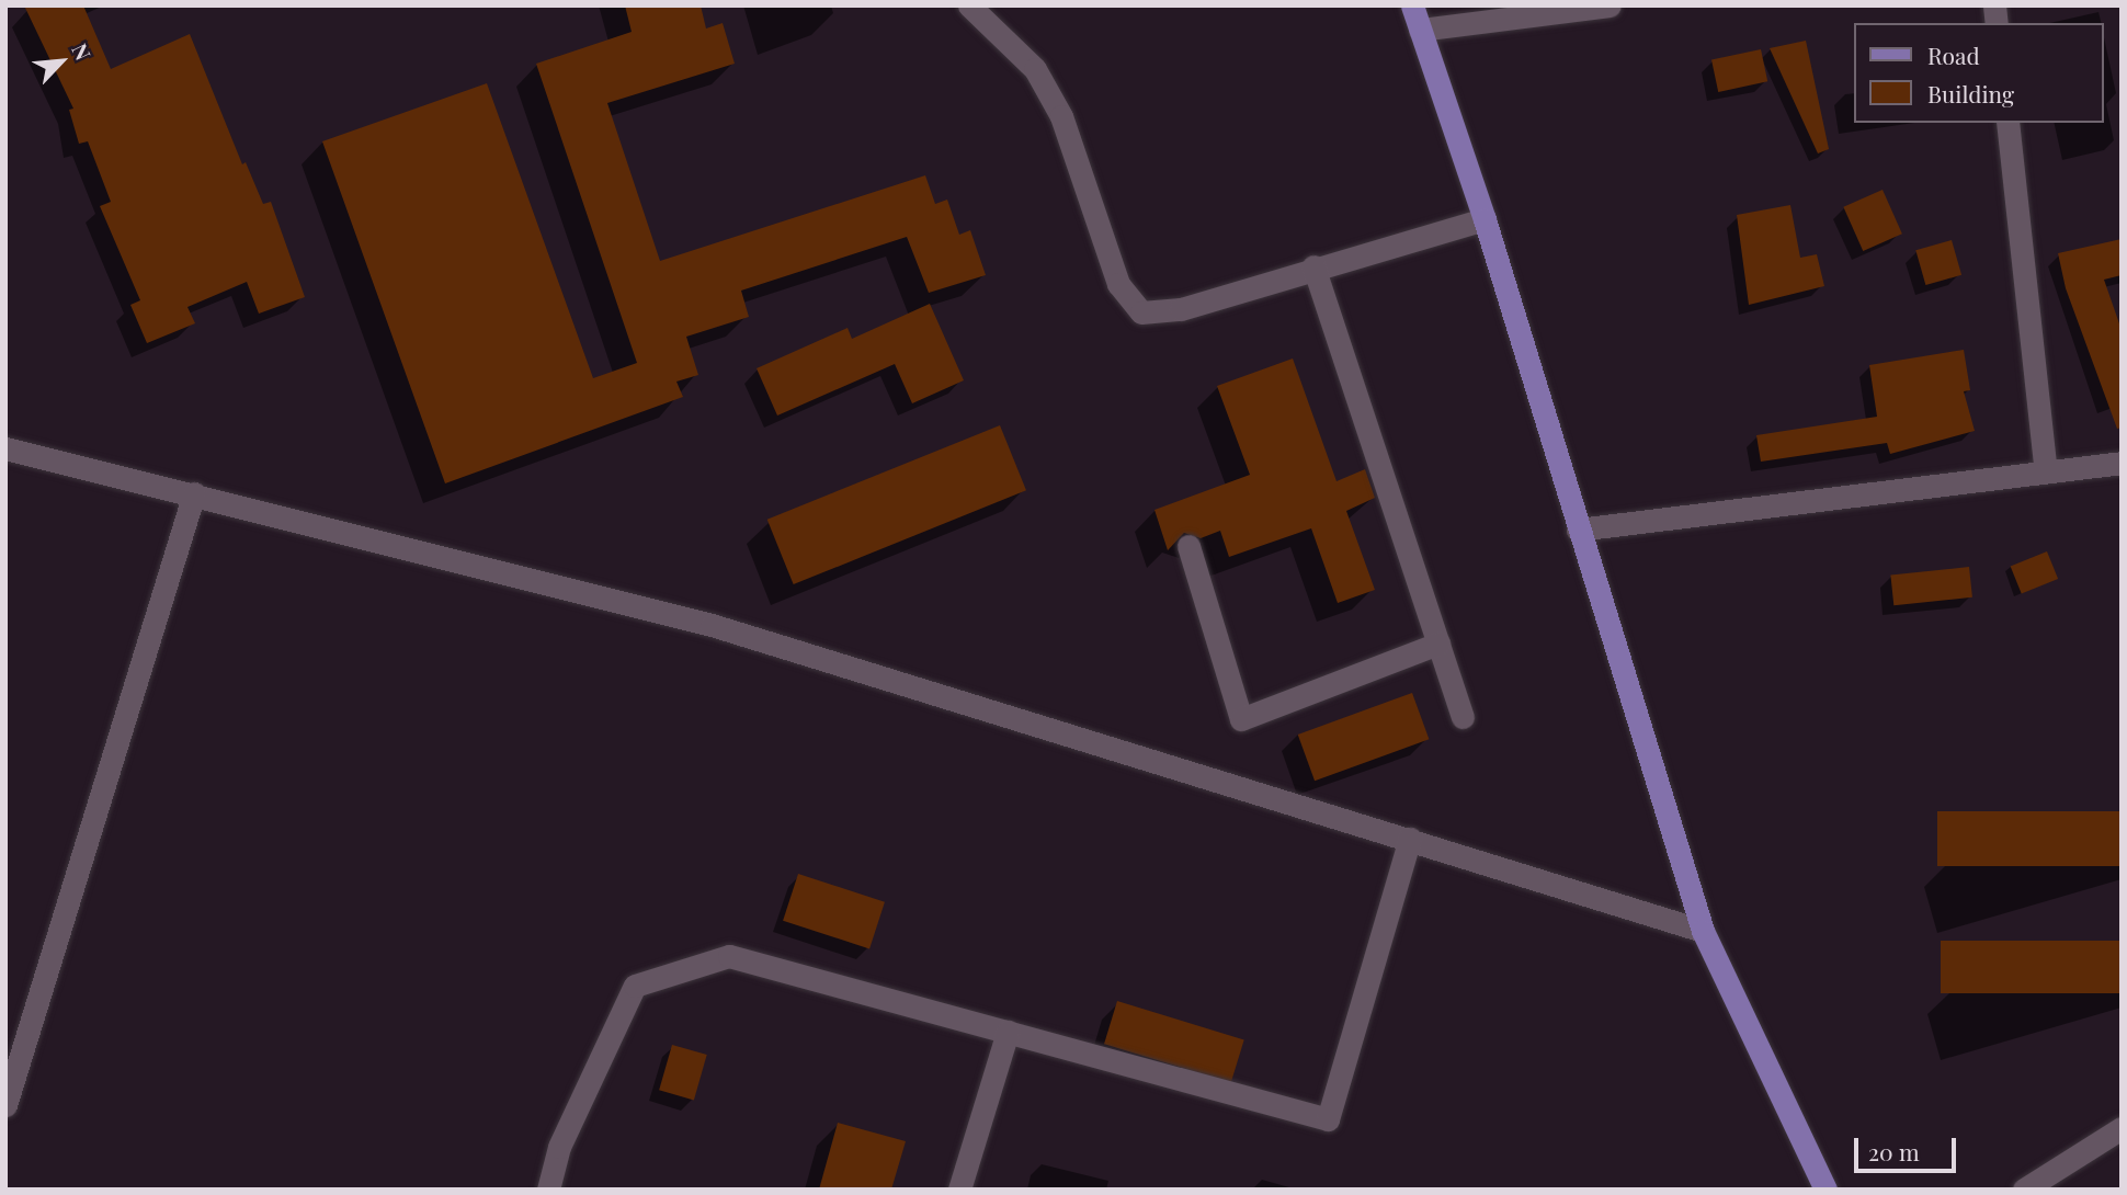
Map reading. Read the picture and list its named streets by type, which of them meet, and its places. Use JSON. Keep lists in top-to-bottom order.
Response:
{
  "legend": ["Road", "Building"],
  "scale_bar": "20 m",
  "north": "top right"
}
